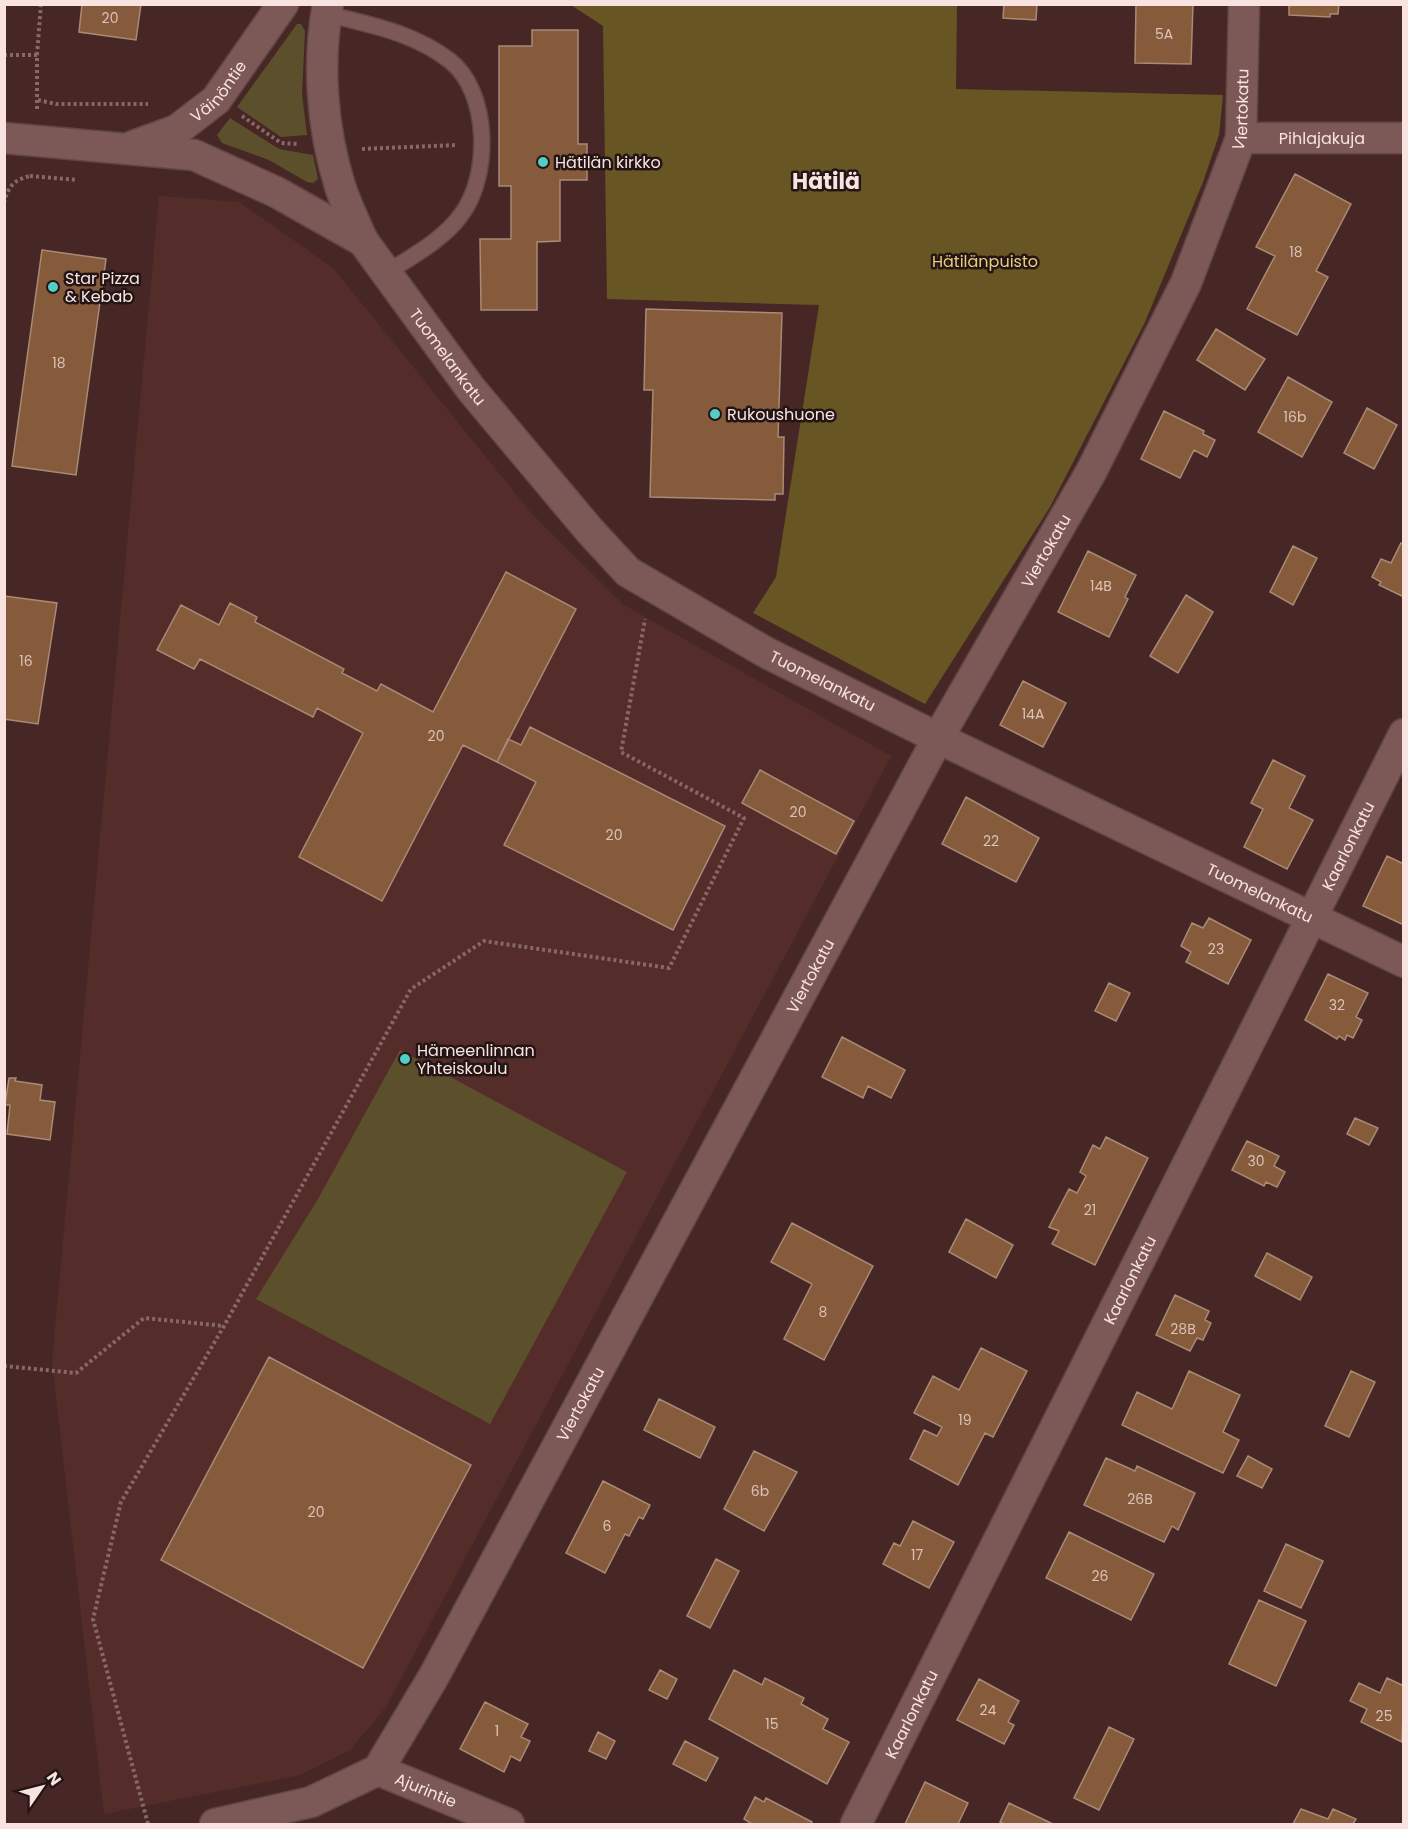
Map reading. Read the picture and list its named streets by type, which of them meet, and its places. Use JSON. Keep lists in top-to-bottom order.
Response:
{
  "streets": {
    "street": [
      "Väinöntie",
      "Viertokatu",
      "Pihlajakuja",
      "Tuomelankatu",
      "Kaarlonkatu",
      "Ajurintie"
    ]
  },
  "crossings": [
    ["Väinöntie", "Tuomelankatu"],
    ["Viertokatu", "Pihlajakuja"],
    ["Viertokatu", "Tuomelankatu"],
    ["Viertokatu", "Ajurintie"],
    ["Tuomelankatu", "Kaarlonkatu"]
  ],
  "districts": ["Hätilä"],
  "parks": ["Hätilänpuisto"],
  "places": [
    "Hätilän kirkko",
    "Star Pizza & Kebab",
    "Rukoushuone",
    "Hämeenlinnan Yhteiskoulu"
  ],
  "house_numbers": [
    "20",
    "5A",
    "18",
    "18",
    "16b",
    "14B",
    "16",
    "14A",
    "20",
    "20",
    "20",
    "22",
    "23",
    "32",
    "30",
    "21",
    "8",
    "28B",
    "19",
    "6b",
    "26B",
    "20",
    "6",
    "17",
    "26",
    "24",
    "25",
    "15",
    "1"
  ],
  "north": "top right"
}
